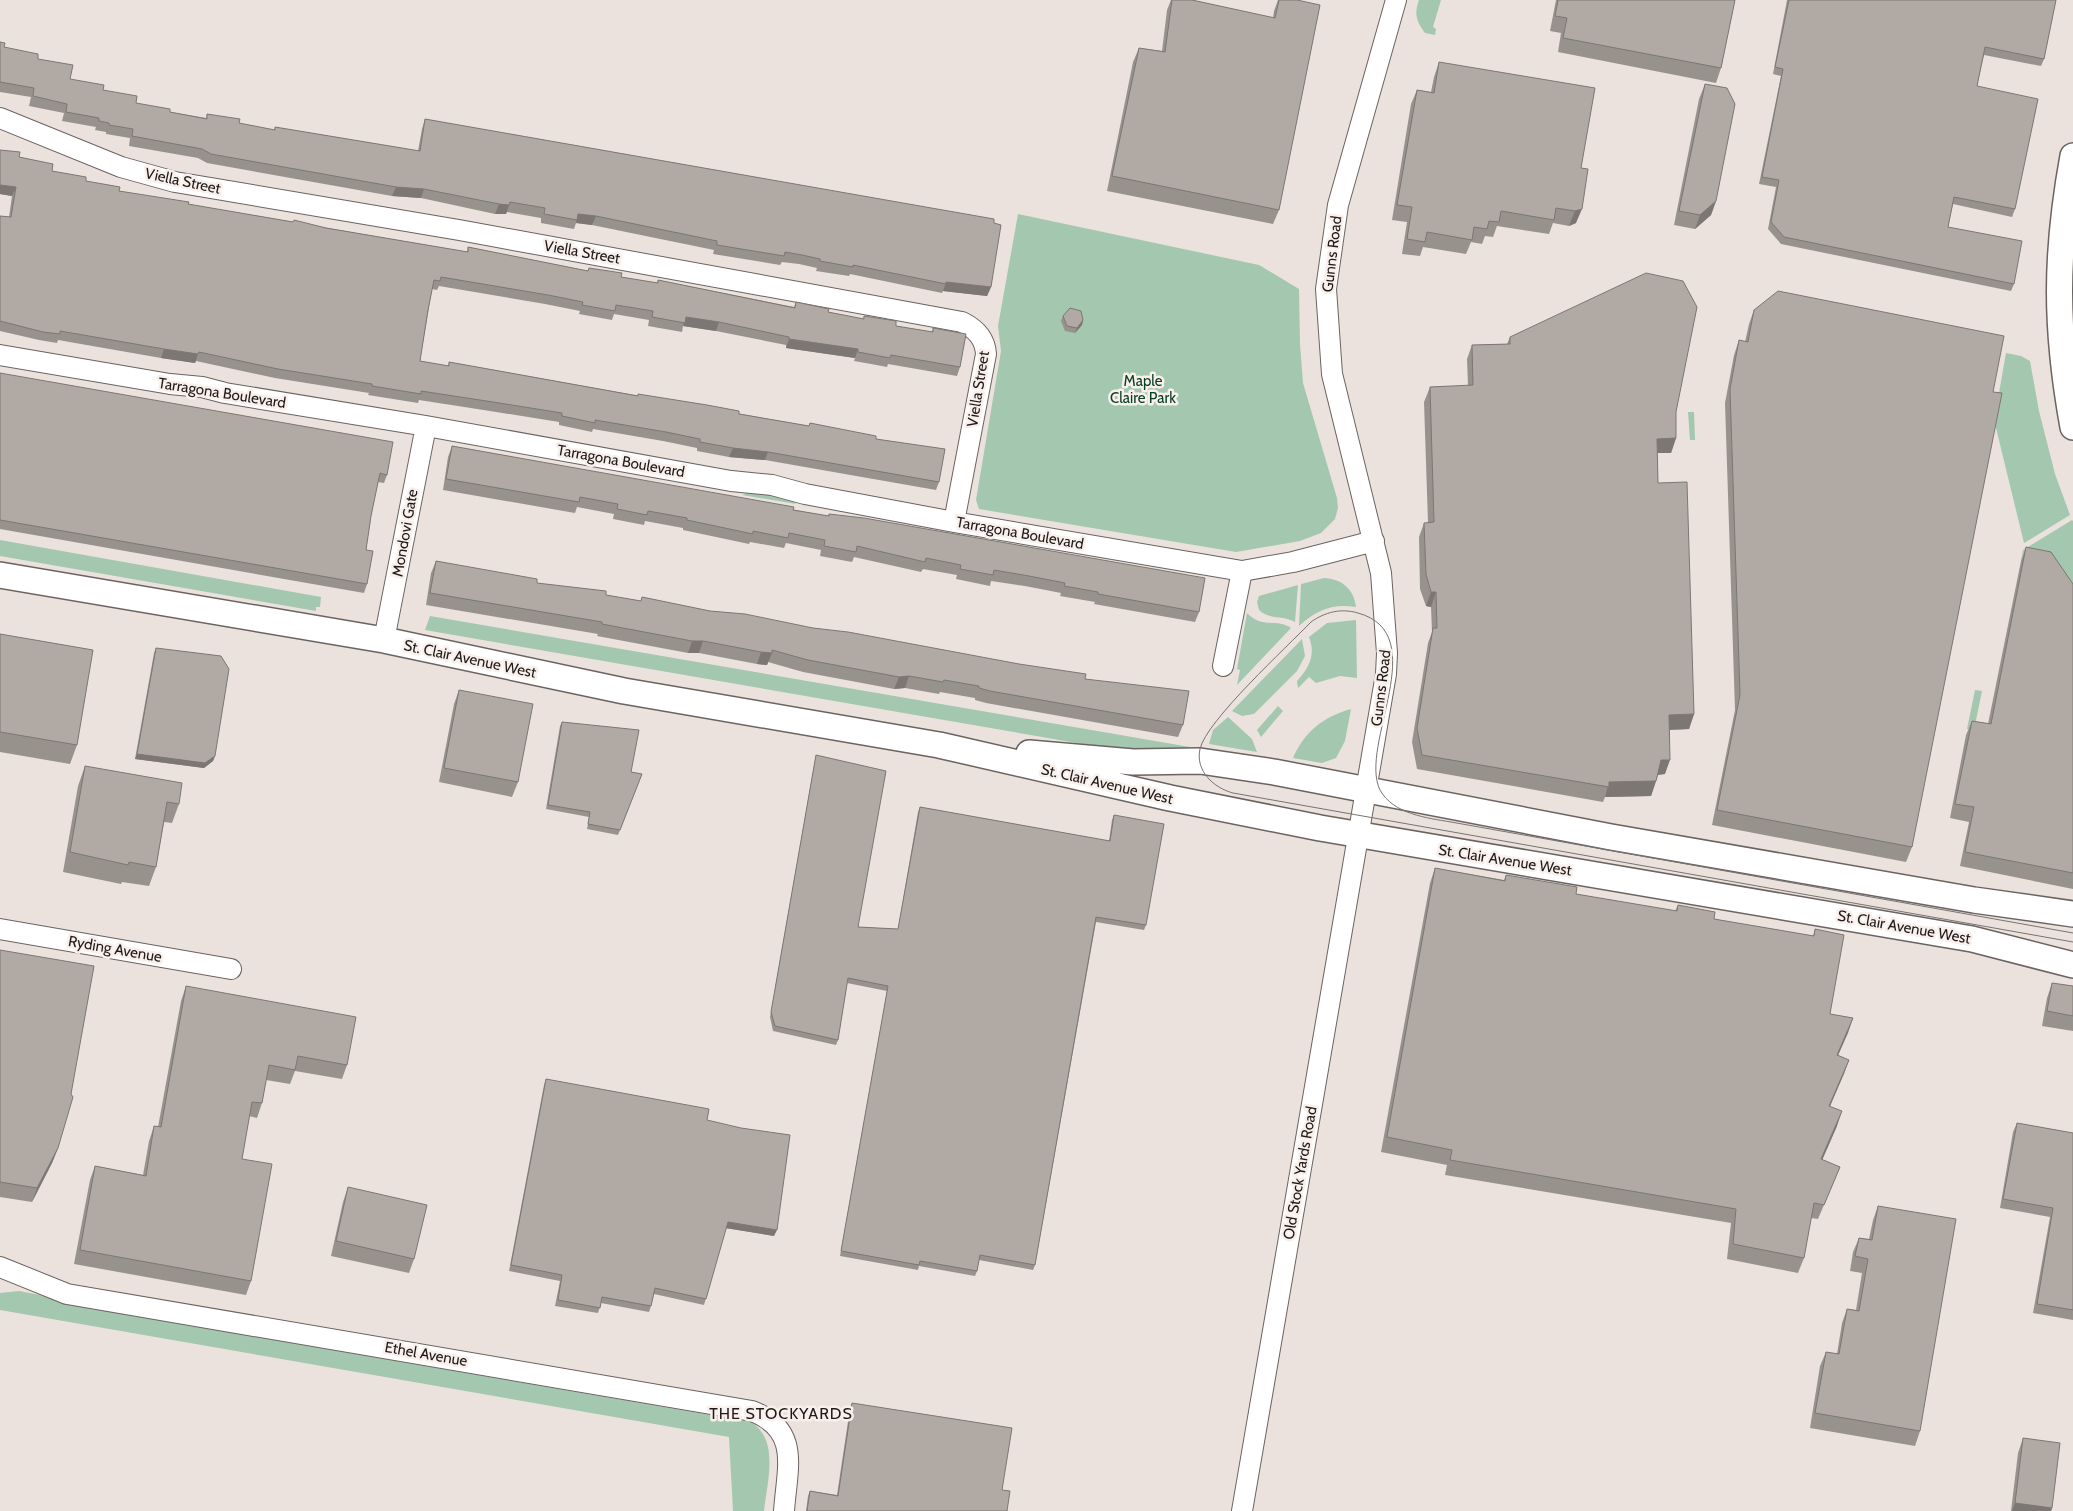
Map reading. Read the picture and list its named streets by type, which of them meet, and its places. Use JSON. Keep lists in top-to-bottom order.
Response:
{
  "streets": {
    "main road": ["St. Clair Avenue West"],
    "street": [
      "Viella Street",
      "Gunns Road",
      "Tarragona Boulevard",
      "Mondovi Gate",
      "Ryding Avenue",
      "Old Stock Yards Road",
      "Ethel Avenue"
    ]
  },
  "crossings": [
    ["Viella Street", "Tarragona Boulevard"],
    ["Gunns Road", "St. Clair Avenue West"],
    ["Gunns Road", "Old Stock Yards Road"],
    ["Tarragona Boulevard", "Mondovi Gate"],
    ["Mondovi Gate", "St. Clair Avenue West"],
    ["St. Clair Avenue West", "Old Stock Yards Road"]
  ],
  "districts": ["THE STOCKYARDS"],
  "parks": ["Maple Claire Park"]
}
